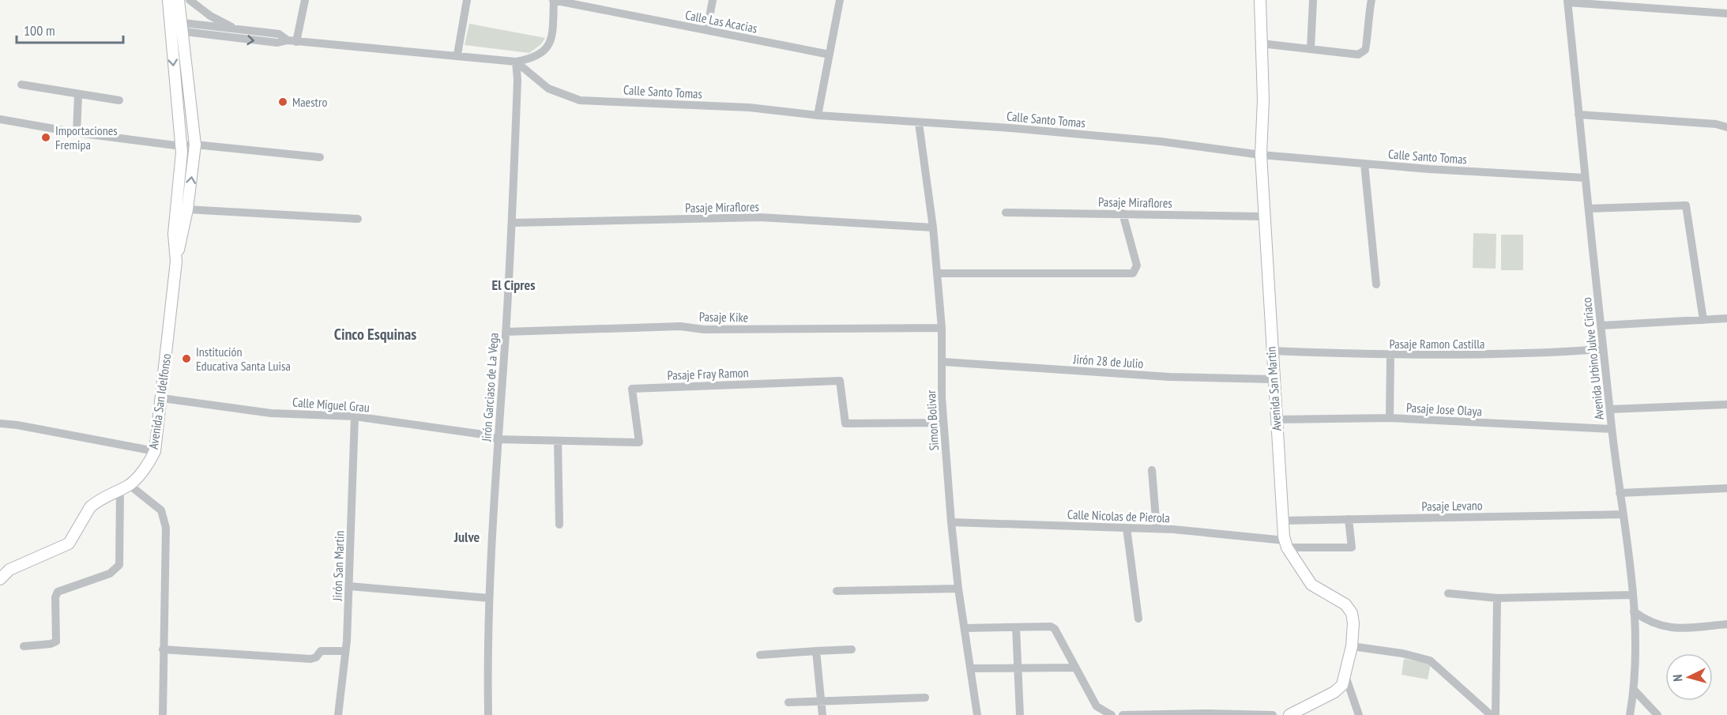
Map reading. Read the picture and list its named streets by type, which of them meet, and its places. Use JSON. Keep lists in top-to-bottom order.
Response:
{
  "streets": {
    "street": [
      "Calle Las Acacias",
      "Calle Santo Tomas",
      "Pasaje Miraflores",
      "Pasaje Kike",
      "Pasaje Ramon Castilla",
      "Avenida Urbino Julve Ciriaco",
      "Jirón 28 de Julio",
      "Pasaje Fray Ramon",
      "Jirón Garciaso de La Vega",
      "Avenida San Martin",
      "Avenida San Idelfonso",
      "Calle Miguel Grau",
      "Pasaje Jose Olaya",
      "Simon Bolivar",
      "Pasaje Levano",
      "Calle Nicolas de Pierola",
      "Jirón San Martin"
    ]
  },
  "crossings": [
    ["Calle Santo Tomas", "Avenida Urbino Julve Ciriaco"],
    ["Calle Santo Tomas", "Jirón Garciaso de La Vega"],
    ["Calle Santo Tomas", "Avenida San Martin"],
    ["Calle Santo Tomas", "Simon Bolivar"],
    ["Pasaje Miraflores", "Jirón Garciaso de La Vega"],
    ["Pasaje Miraflores", "Avenida San Martin"],
    ["Pasaje Miraflores", "Simon Bolivar"],
    ["Pasaje Kike", "Jirón Garciaso de La Vega"],
    ["Pasaje Kike", "Simon Bolivar"],
    ["Pasaje Ramon Castilla", "Avenida Urbino Julve Ciriaco"],
    ["Pasaje Ramon Castilla", "Avenida San Martin"],
    ["Avenida Urbino Julve Ciriaco", "Pasaje Jose Olaya"],
    ["Avenida Urbino Julve Ciriaco", "Pasaje Levano"],
    ["Jirón 28 de Julio", "Avenida San Martin"],
    ["Jirón 28 de Julio", "Simon Bolivar"],
    ["Pasaje Fray Ramon", "Jirón Garciaso de La Vega"],
    ["Pasaje Fray Ramon", "Calle Miguel Grau"],
    ["Pasaje Fray Ramon", "Simon Bolivar"],
    ["Jirón Garciaso de La Vega", "Calle Miguel Grau"],
    ["Avenida San Martin", "Pasaje Jose Olaya"],
    ["Avenida San Martin", "Pasaje Levano"],
    ["Avenida San Martin", "Calle Nicolas de Pierola"],
    ["Avenida San Idelfonso", "Calle Miguel Grau"],
    ["Calle Miguel Grau", "Jirón San Martin"],
    ["Simon Bolivar", "Calle Nicolas de Pierola"],
    ["Pasaje Levano", "Calle Nicolas de Pierola"]
  ],
  "districts": ["El Cipres", "Cinco Esquinas", "Julve"],
  "places": ["Maestro", "Importaciones Fremipa", "Institución Educativa Santa Luisa"],
  "scale_bar": "100 m",
  "north": "left"
}
